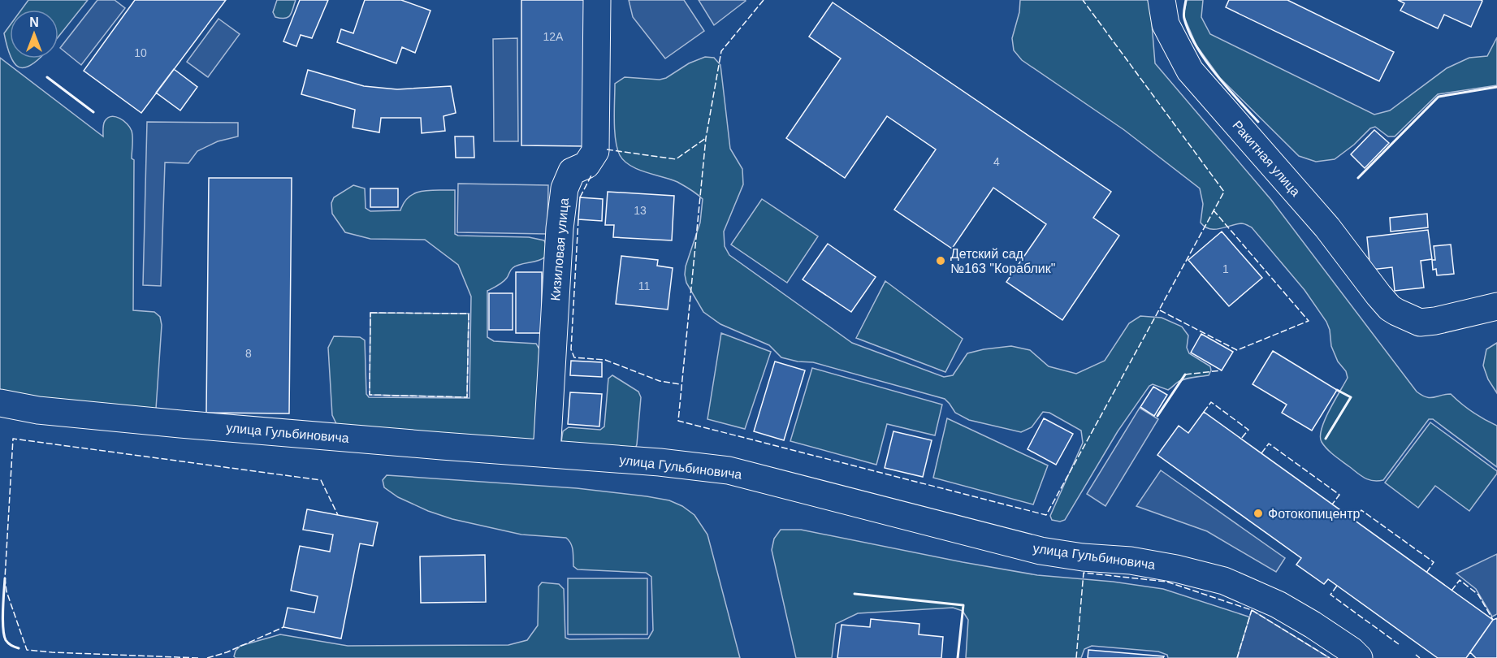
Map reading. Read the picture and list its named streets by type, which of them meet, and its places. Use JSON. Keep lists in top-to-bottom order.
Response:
{
  "streets": {
    "street": ["Ракитная улица", "Кизиловая улица", "улица Гульбиновича"]
  },
  "crossings": [
    ["Кизиловая улица", "улица Гульбиновича"]
  ],
  "places": ["Детский сад №163 \"Кораблик\"", "Фотокопицентр"],
  "house_numbers": [
    "12А",
    "10",
    "4",
    "13",
    "1",
    "11",
    "8"
  ],
  "north": "top"
}
